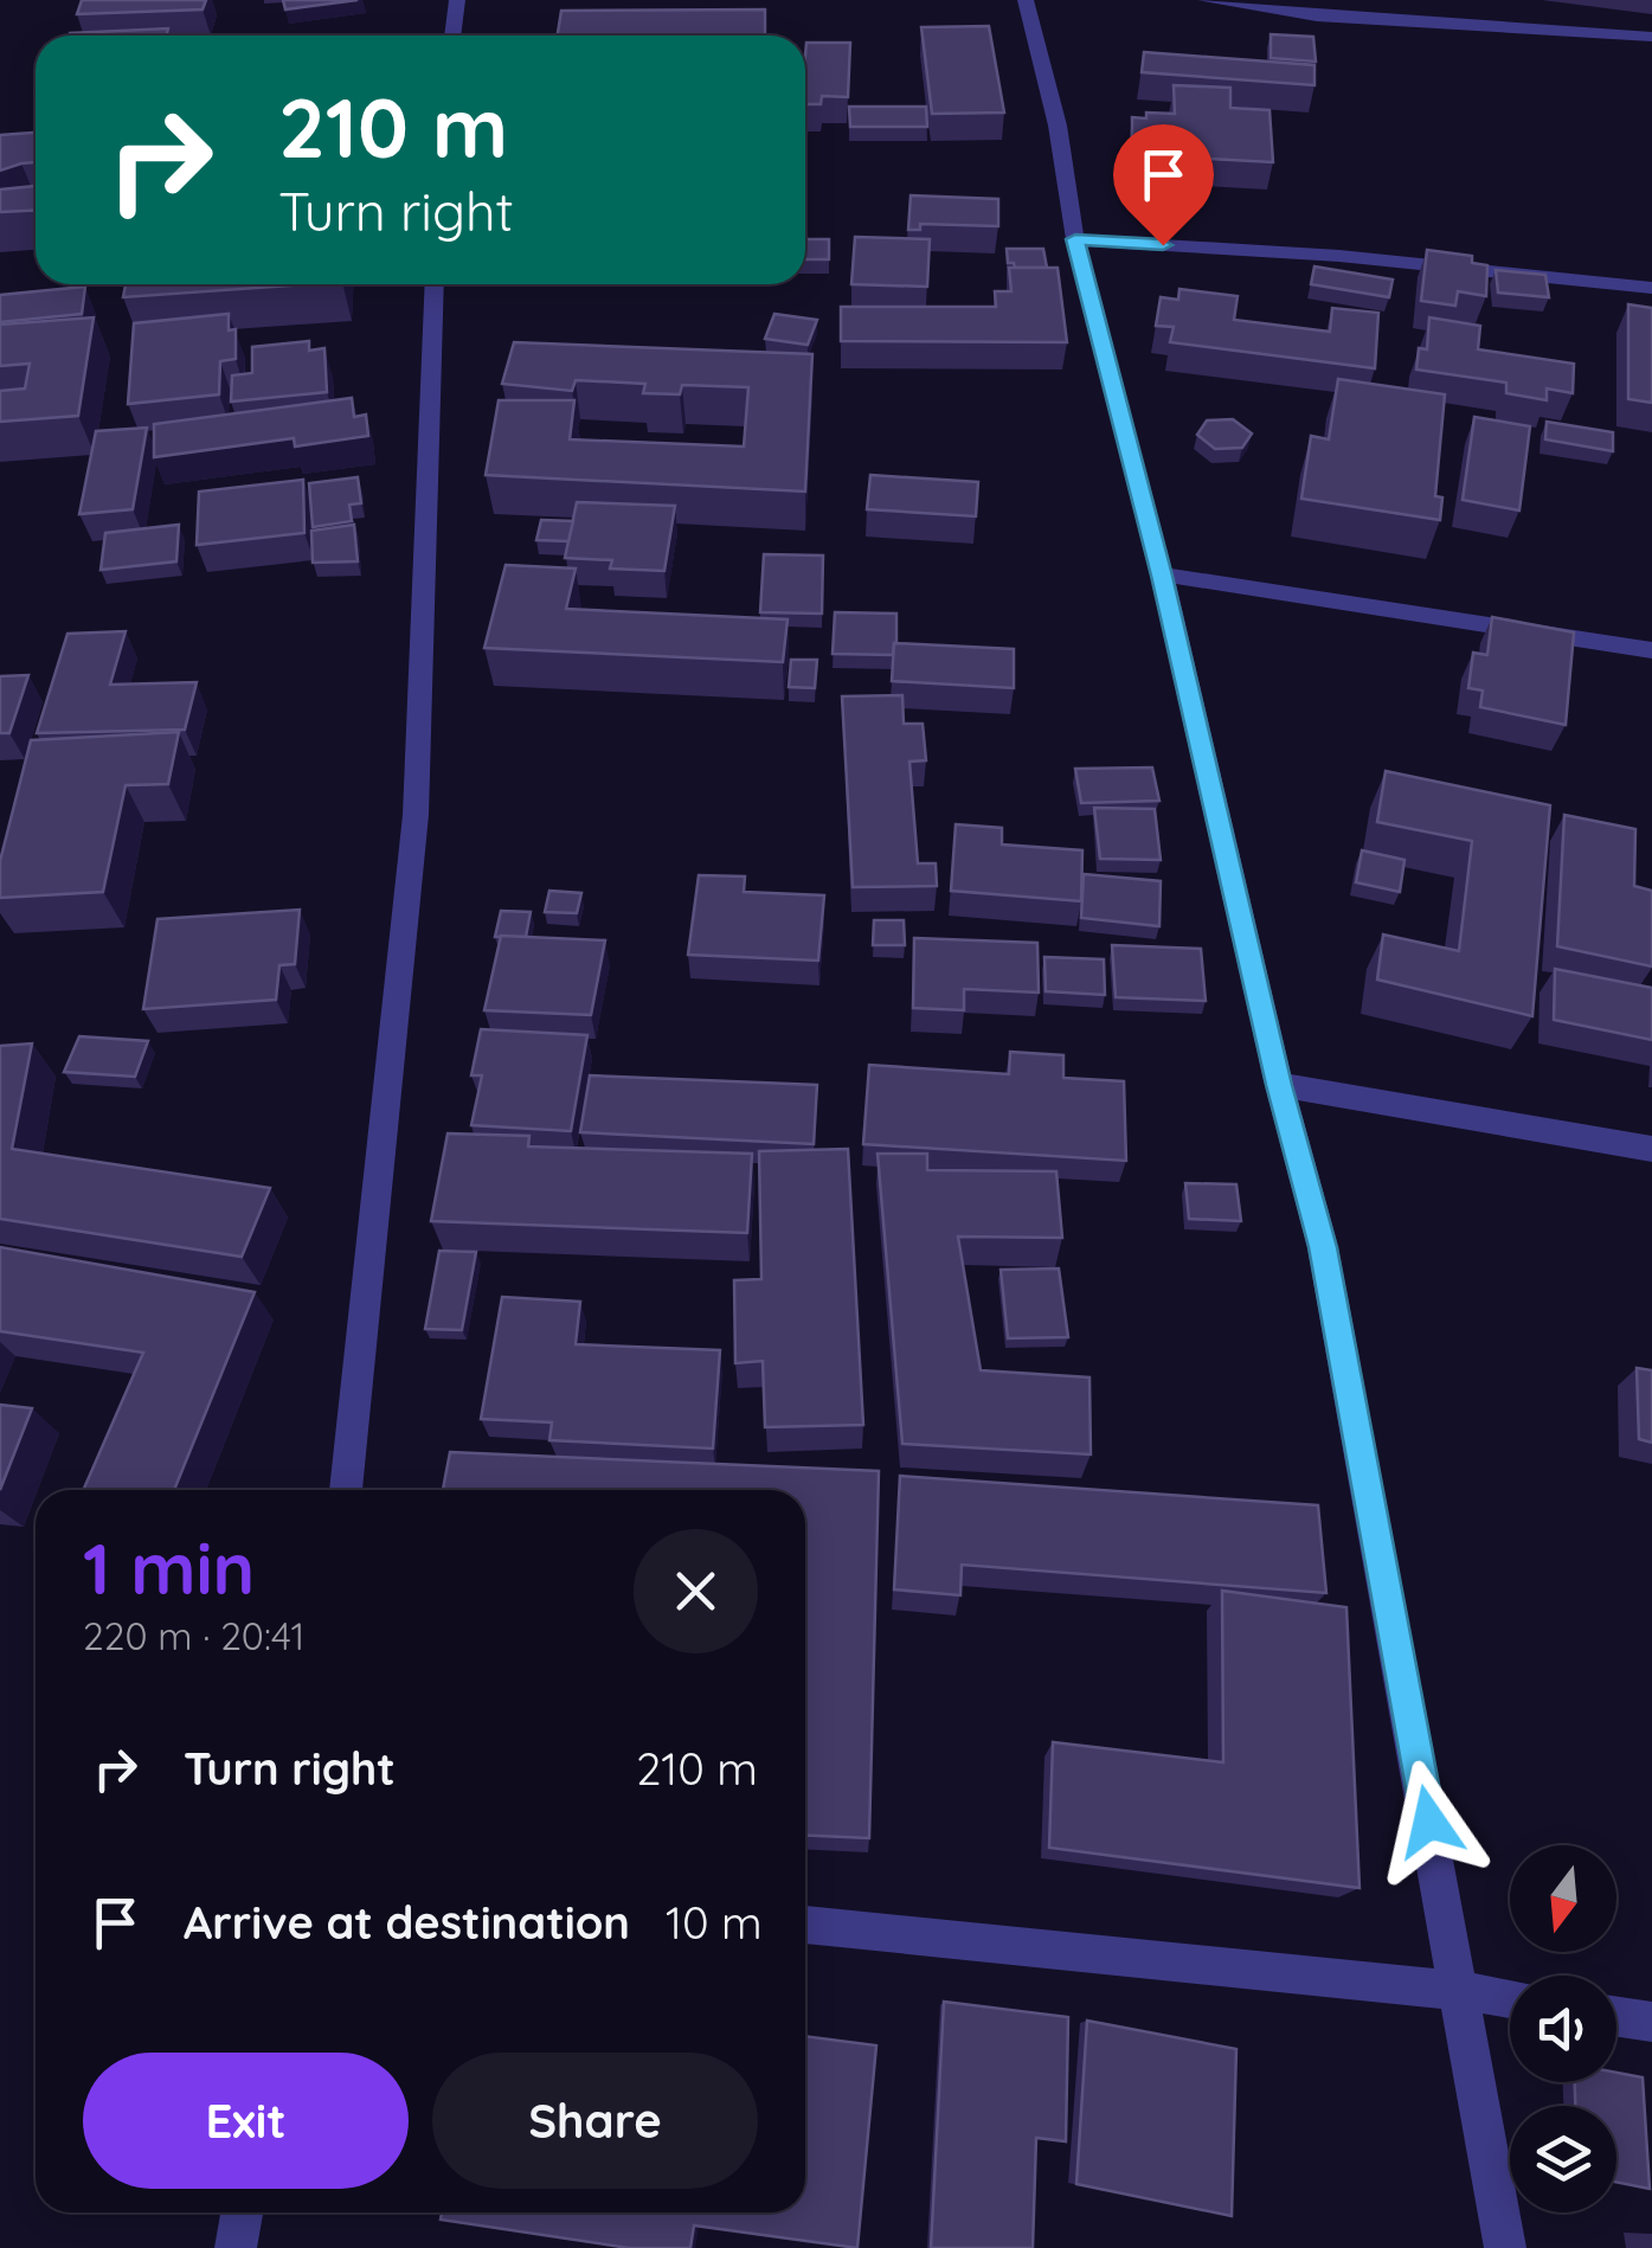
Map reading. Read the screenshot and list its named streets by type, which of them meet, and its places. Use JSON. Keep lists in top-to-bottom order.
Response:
{
  "north": "bottom",
  "page": {
    "turn": ["210 m", "Turn right"],
    "heading": ["1 min", "220 m · 20:41"],
    "list": [
      {
        "name": "Turn right",
        "value": "210 m"
      },
      {
        "name": "Arrive at destination",
        "value": "10 m"
      }
    ],
    "buttons": ["Exit", "Share"]
  }
}
